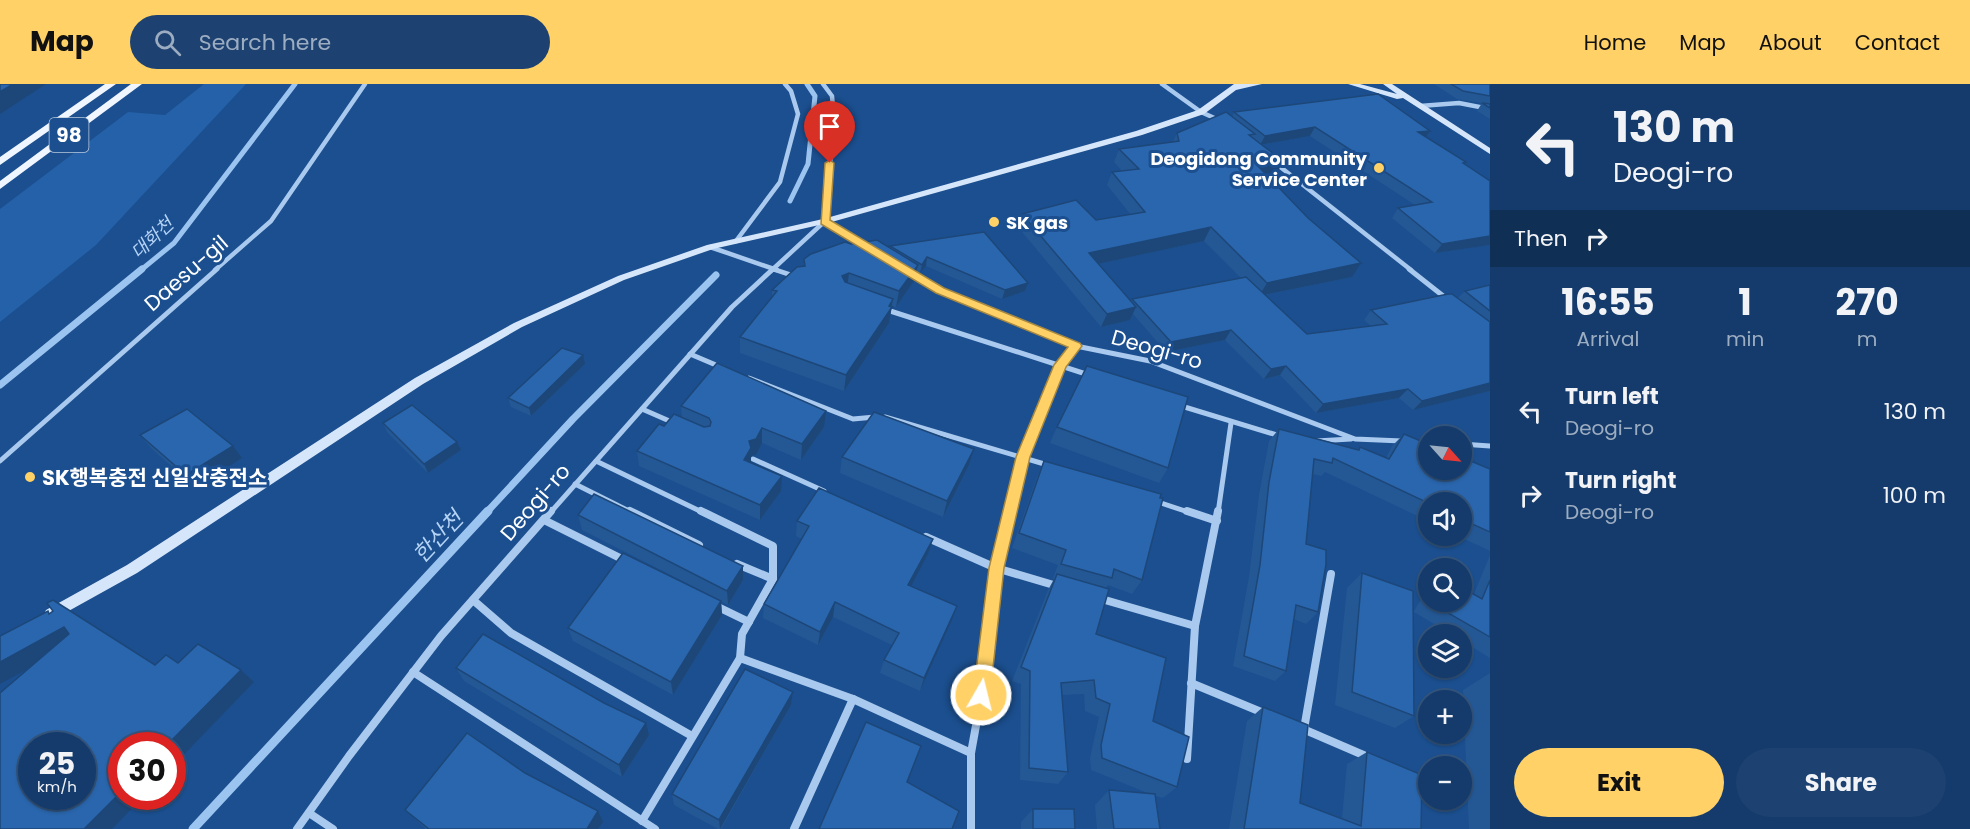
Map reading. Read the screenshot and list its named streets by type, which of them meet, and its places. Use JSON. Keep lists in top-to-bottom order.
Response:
{
  "streets": {
    "main road": ["98", "Deogi-ro"],
    "street": ["Daesu-gil"]
  },
  "water": ["대화천", "한산천"],
  "places": ["Deogidong Community Service Center", "SK gas", "SK행복충전 신일산충전소"],
  "north": "bottom right",
  "page": {
    "header": "Map",
    "search": "Search here",
    "nav": [
      "Home",
      "Map",
      "About",
      "Contact"
    ],
    "turn": ["130 m", "Deogi-ro"],
    "then": "Then",
    "eta": [
      "16:55",
      "Arrival",
      "1",
      "min",
      "270",
      "m"
    ],
    "list": [
      {
        "name": "Turn left",
        "note": "Deogi-ro",
        "value": "130 m"
      },
      {
        "name": "Turn right",
        "note": "Deogi-ro",
        "value": "100 m"
      }
    ],
    "map_buttons": ["+", "−"],
    "speed": "25 km/h",
    "limit": "30",
    "buttons": ["Exit", "Share"]
  }
}
